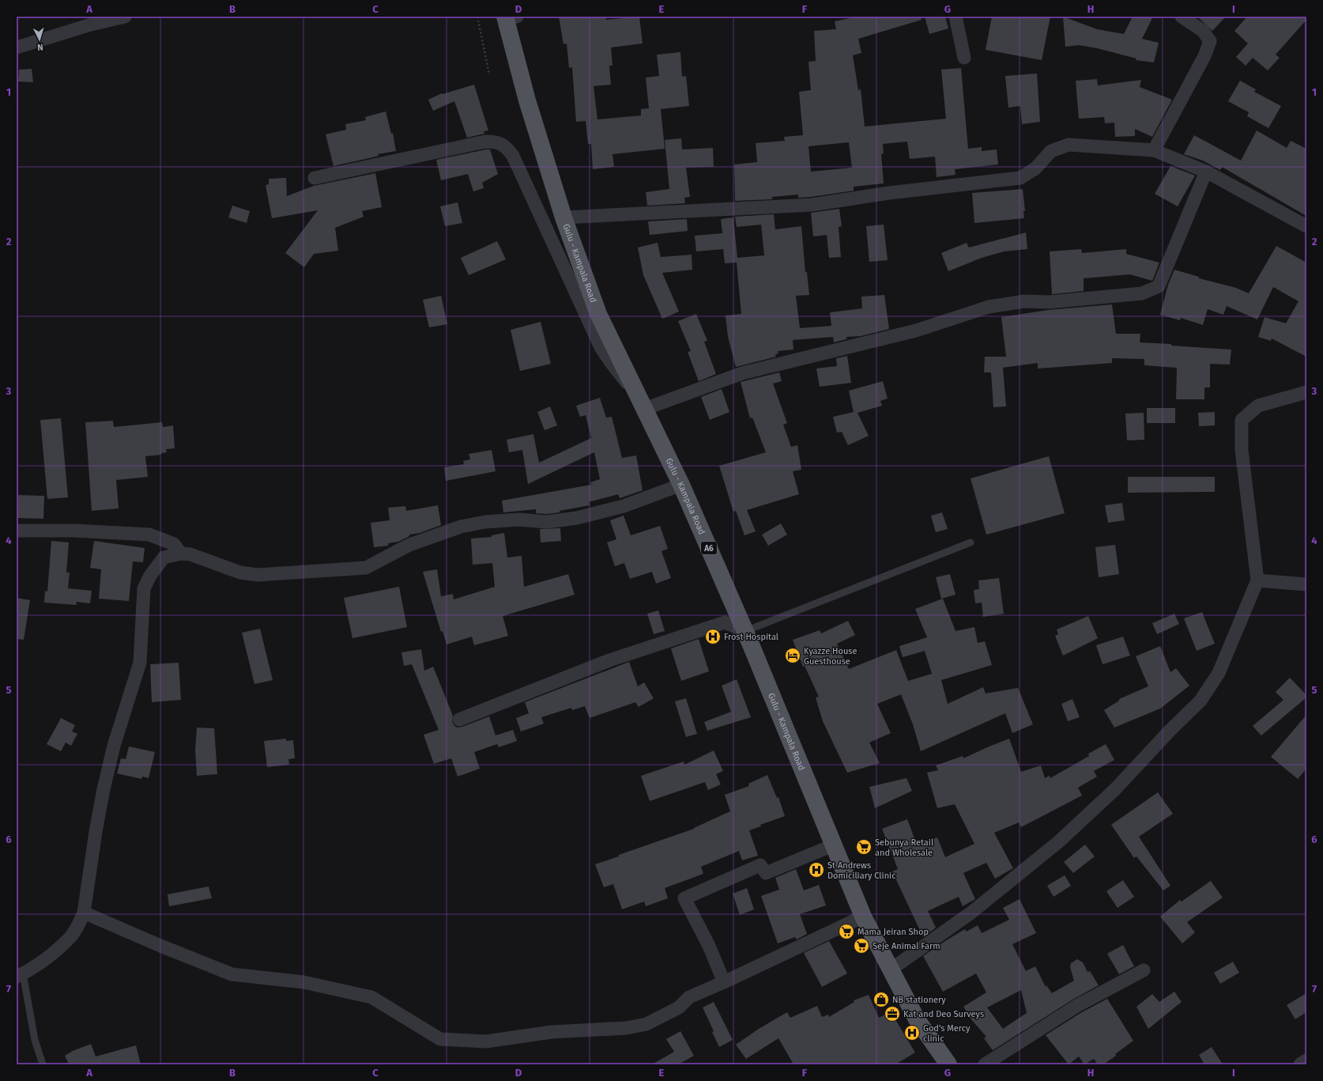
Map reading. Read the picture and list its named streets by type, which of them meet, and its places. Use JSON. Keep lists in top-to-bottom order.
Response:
{
  "streets": {
    "main road": ["Gulu - Kampala Road", "A6"]
  },
  "places": {
    "hospital": ["Frost Hospital", "St Andrews Domiciliary Clinic", "God's Mercy clinic"],
    "hotel": ["Kyazze House Guesthouse"],
    "supermarket": ["Sebunya Retail and Wholesale", "Mama Jeiran Shop", "Seje Animal Farm"],
    "shop": ["NB stationery"],
    "office": ["Kat and Deo Surveys"]
  },
  "north": "bottom",
  "grid": {
    "columns": [
      "A",
      "B",
      "C",
      "D",
      "E",
      "F",
      "G",
      "H",
      "I"
    ],
    "rows": [
      "1",
      "2",
      "3",
      "4",
      "5",
      "6",
      "7"
    ]
  }
}
